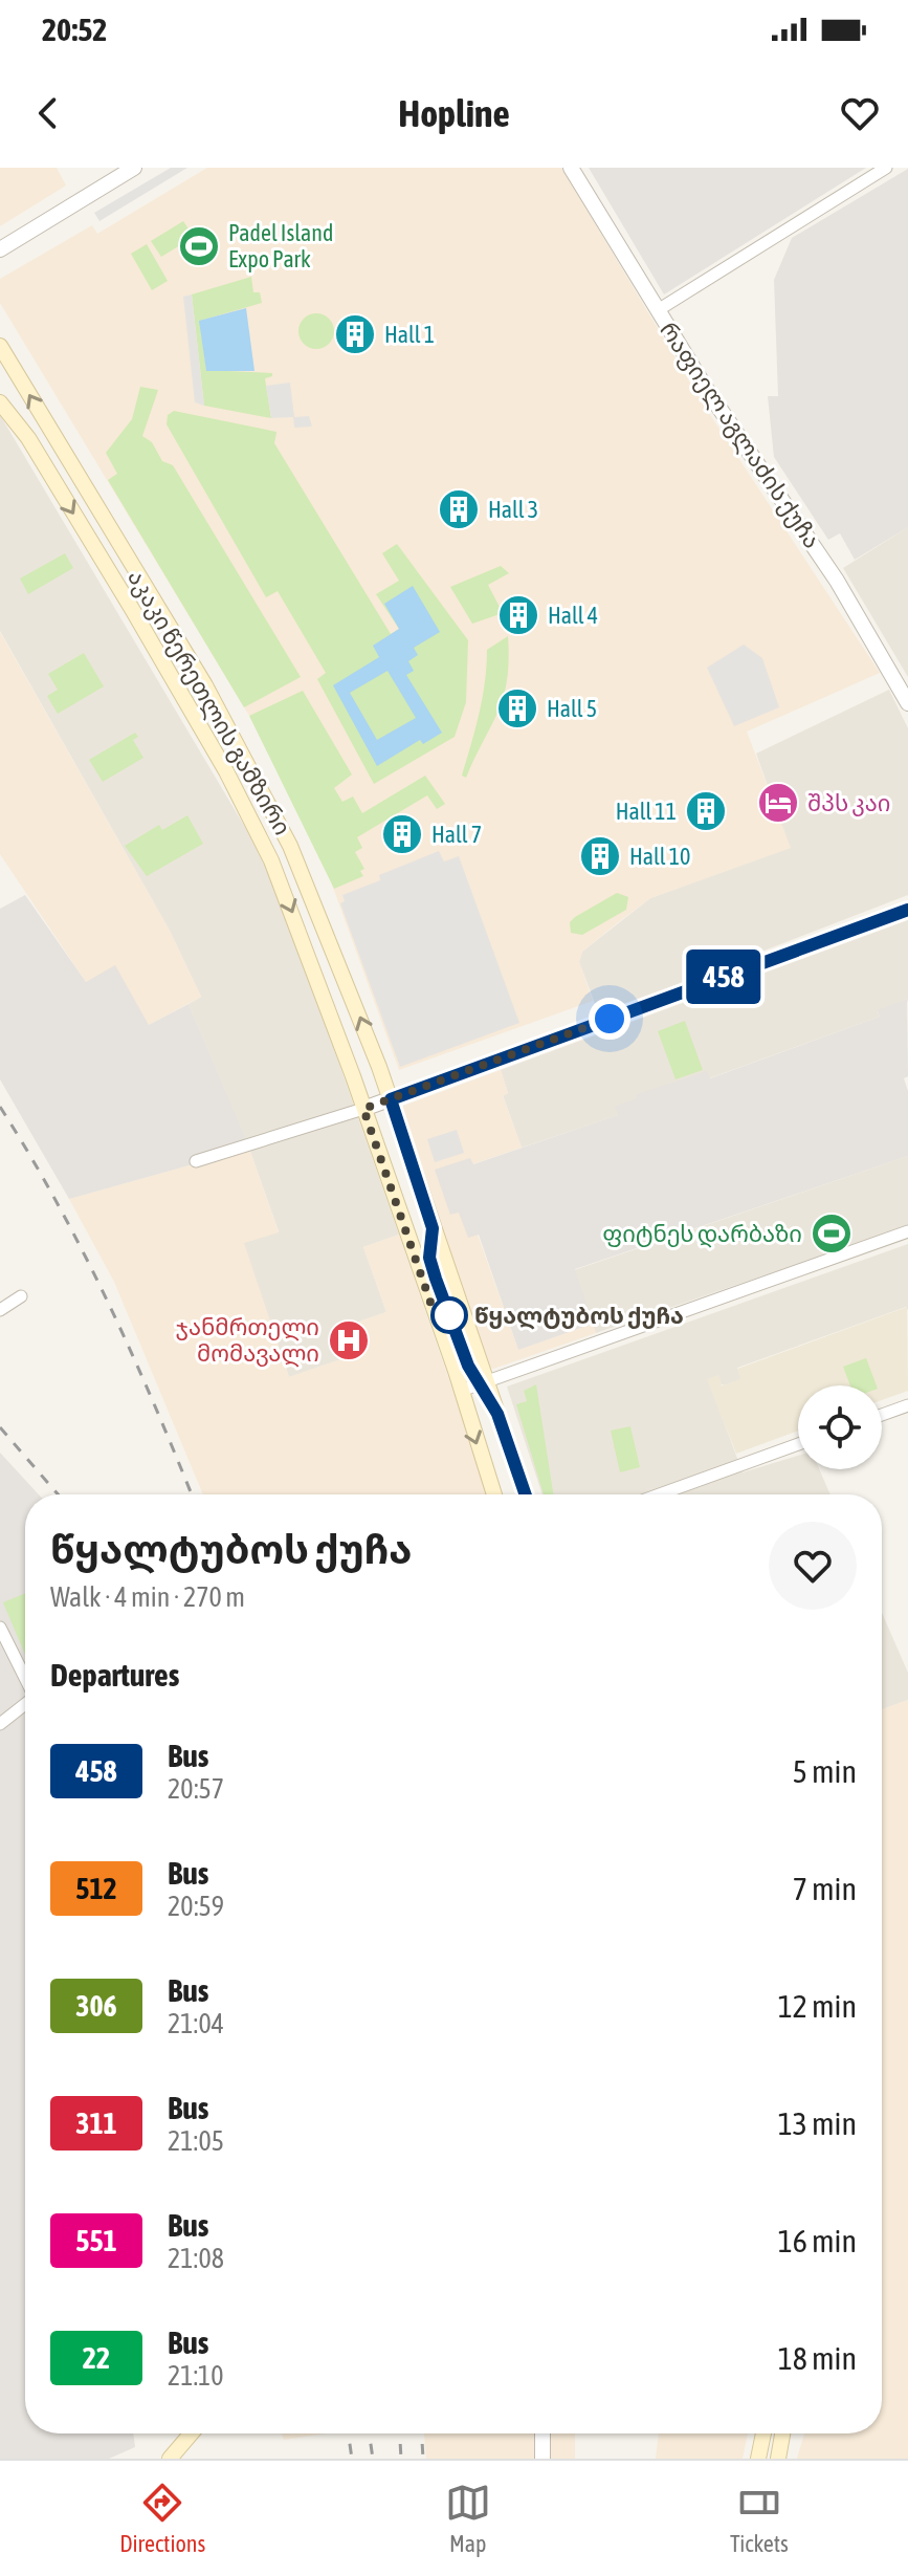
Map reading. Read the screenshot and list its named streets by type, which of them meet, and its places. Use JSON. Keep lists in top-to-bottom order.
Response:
{
  "streets": {
    "main road": ["აკაკი წერეთლის გამზირი"],
    "street": ["რაფიელ აგლაძის ქუჩა"]
  },
  "places": {
    "sports": ["Padel Island Expo Park", "ფიტნეს დარბაზი"],
    "building": [
      "Hall 1",
      "Hall 3",
      "Hall 4",
      "Hall 5",
      "Hall 11",
      "Hall 7",
      "Hall 10"
    ],
    "hotel": ["შპს კაი"],
    "other": ["წყალტუბოს ქუჩა"],
    "hospital": ["ჯანმრთელი მომავალი"]
  },
  "lines": ["bus line 458"],
  "page": {
    "status": "20:52",
    "header": "Hopline",
    "on_map": "458",
    "heading": [
      ["წყალტუბოს ქუჩა", "Walk · 4 min · 270 m"],
      "Departures"
    ],
    "list": [
      {
        "mark": "458",
        "name": "Bus",
        "note": "20:57",
        "value": "5 min"
      },
      {
        "mark": "512",
        "name": "Bus",
        "note": "20:59",
        "value": "7 min"
      },
      {
        "mark": "306",
        "name": "Bus",
        "note": "21:04",
        "value": "12 min"
      },
      {
        "mark": "311",
        "name": "Bus",
        "note": "21:05",
        "value": "13 min"
      },
      {
        "mark": "551",
        "name": "Bus",
        "note": "21:08",
        "value": "16 min"
      },
      {
        "mark": "22",
        "name": "Bus",
        "note": "21:10",
        "value": "18 min"
      }
    ],
    "tabs": ["Directions", "Map", "Tickets"]
  }
}
